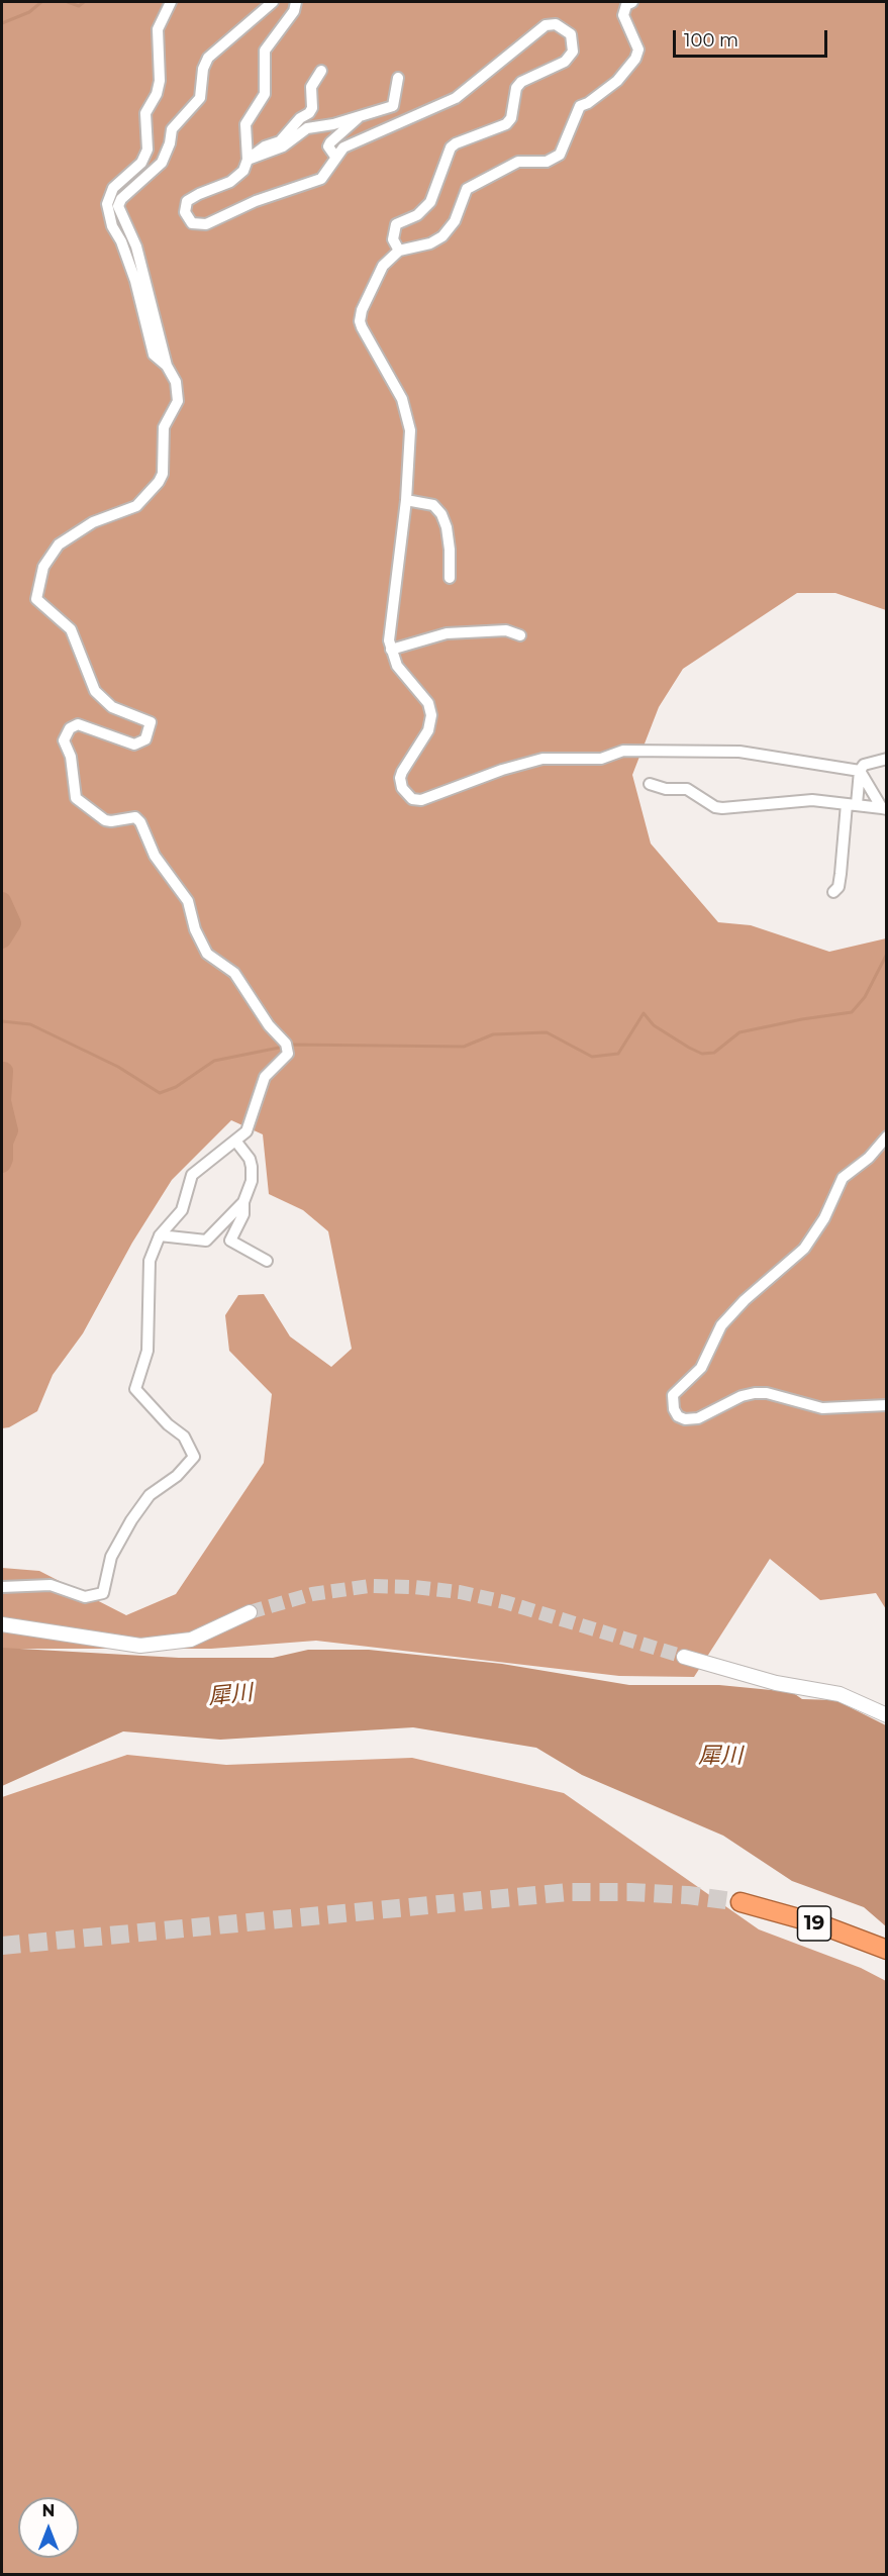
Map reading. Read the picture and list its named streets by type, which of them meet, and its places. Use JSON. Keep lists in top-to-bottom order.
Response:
{
  "streets": {
    "highway": ["19"]
  },
  "water": ["犀川"],
  "scale_bar": "100 m",
  "north": "top"
}
